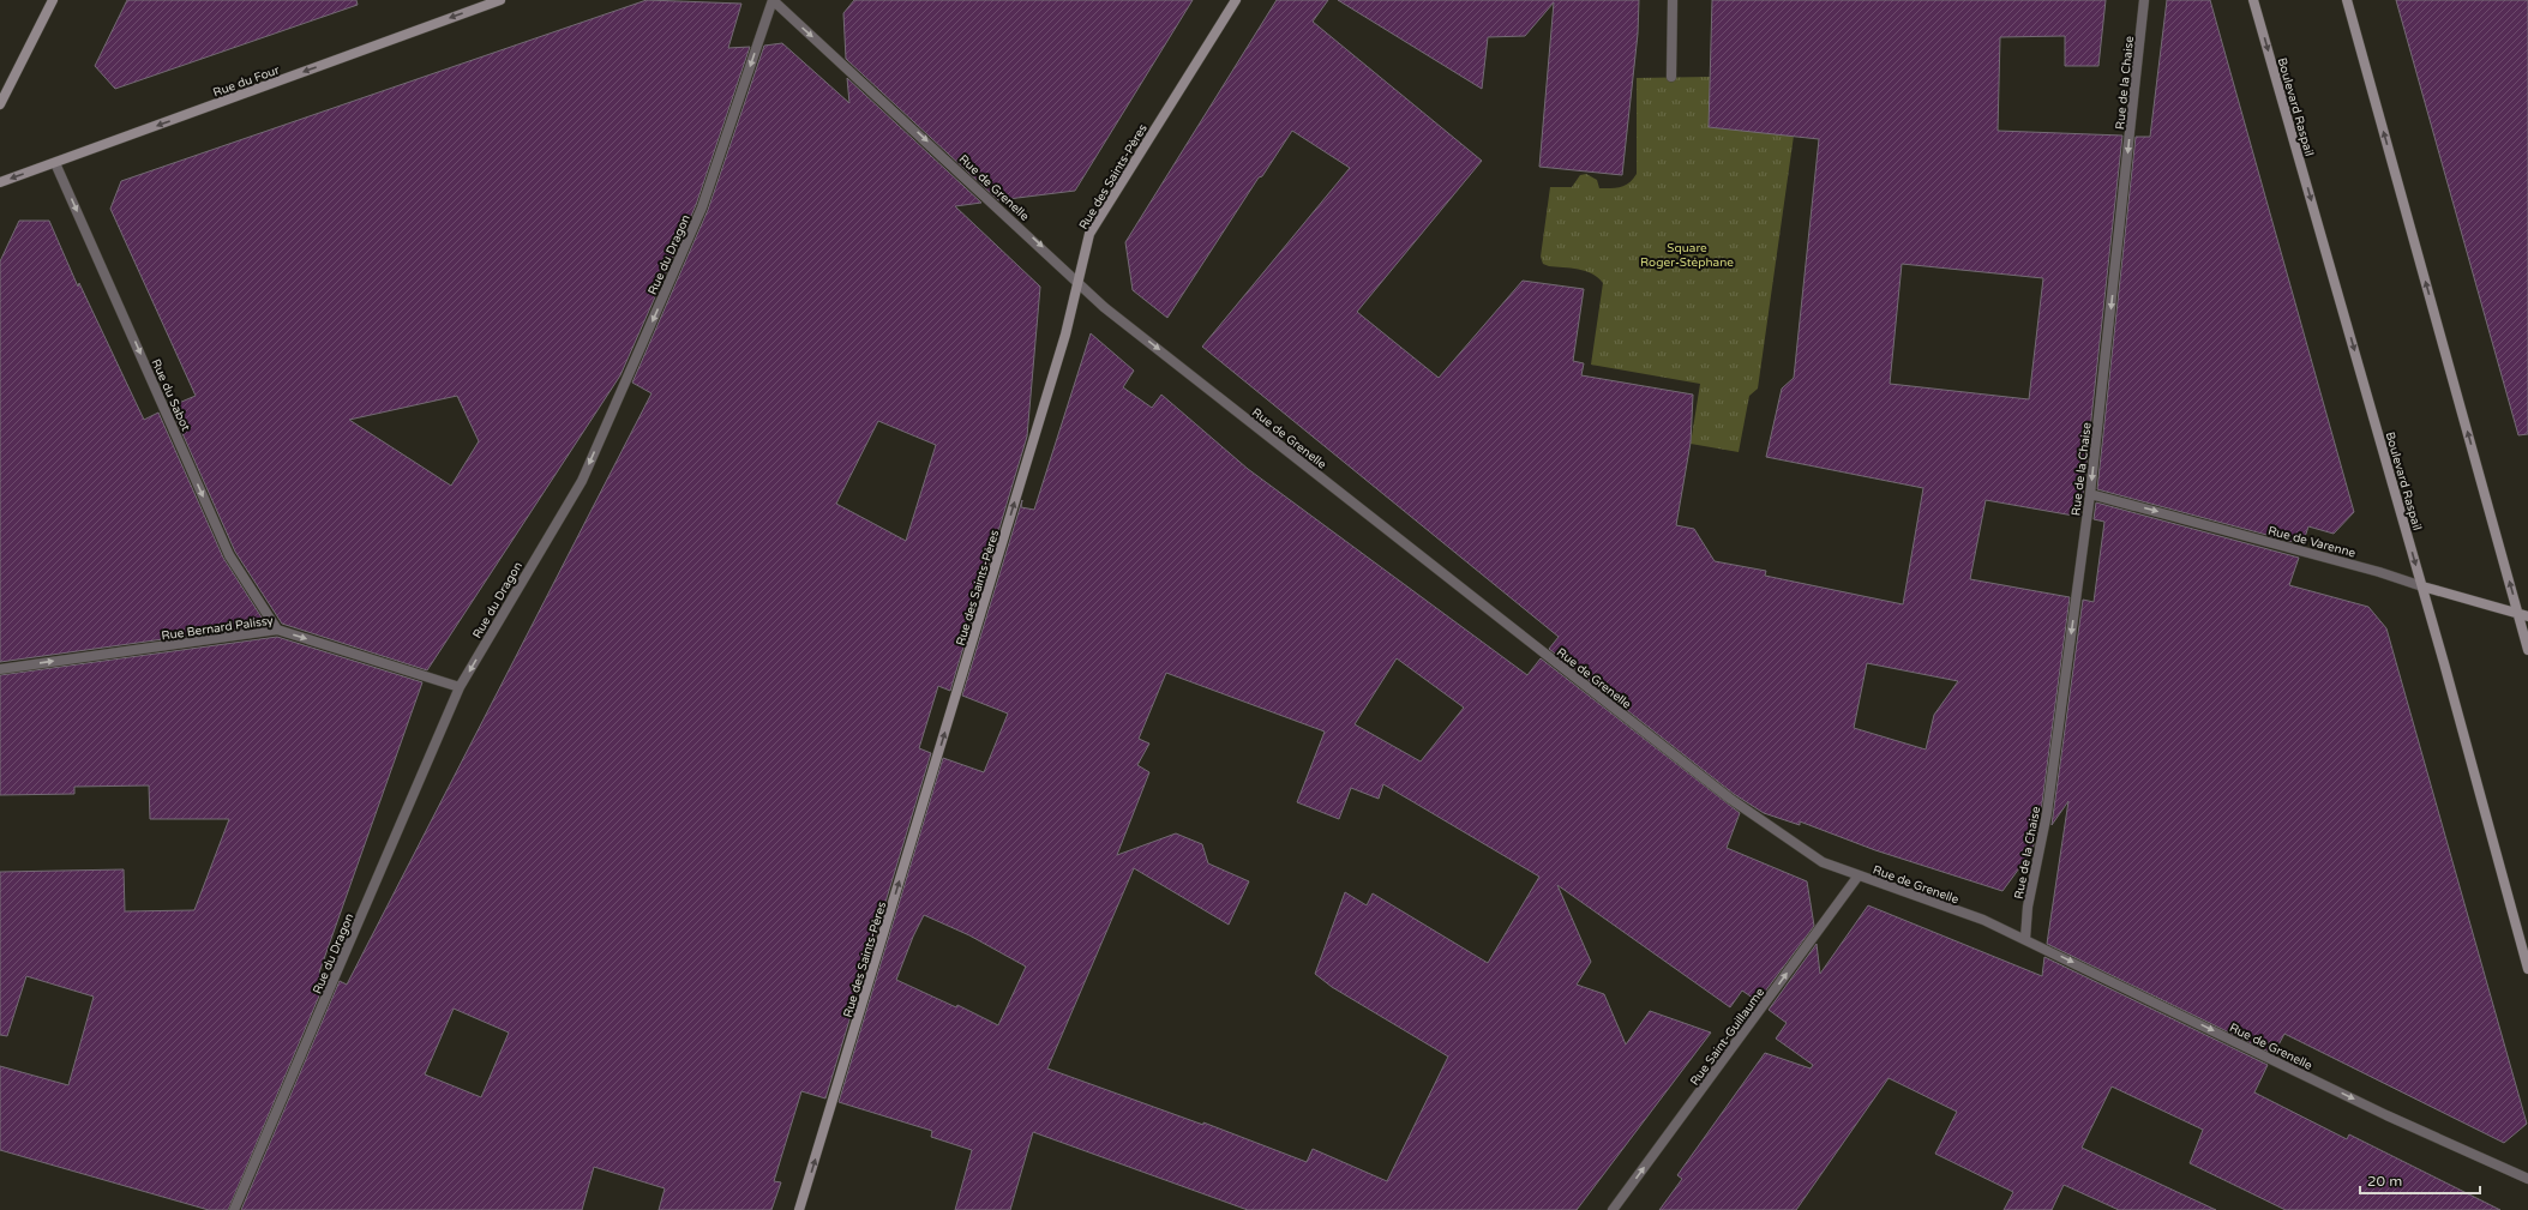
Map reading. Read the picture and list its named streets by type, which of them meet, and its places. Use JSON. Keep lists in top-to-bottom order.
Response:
{
  "streets": {
    "street": [
      "Rue du Four",
      "Rue de la Chaise",
      "Boulevard Raspail",
      "Rue des Saints-Pères",
      "Rue de Grenelle",
      "Rue du Dragon",
      "Rue du Sabot",
      "Rue de Varenne",
      "Rue Bernard Palissy",
      "Rue Saint-Guillaume"
    ]
  },
  "crossings": [
    ["Rue du Four", "Rue du Sabot"],
    ["Rue de la Chaise", "Rue de Grenelle"],
    ["Rue de la Chaise", "Rue de Varenne"],
    ["Boulevard Raspail", "Rue de Varenne"],
    ["Rue des Saints-Pères", "Rue de Grenelle"],
    ["Rue de Grenelle", "Rue du Dragon"],
    ["Rue de Grenelle", "Rue Saint-Guillaume"],
    ["Rue du Dragon", "Rue Bernard Palissy"],
    ["Rue du Sabot", "Rue Bernard Palissy"]
  ],
  "one_way": [
    "Rue du Four",
    "Rue de la Chaise",
    "Boulevard Raspail",
    "Rue des Saints-Pères",
    "Rue de Grenelle",
    "Rue du Dragon",
    "Rue du Sabot",
    "Rue de Varenne",
    "Rue Bernard Palissy",
    "Rue Saint-Guillaume"
  ],
  "parks": ["Square Roger-Stéphane"],
  "scale_bar": "20 m"
}
